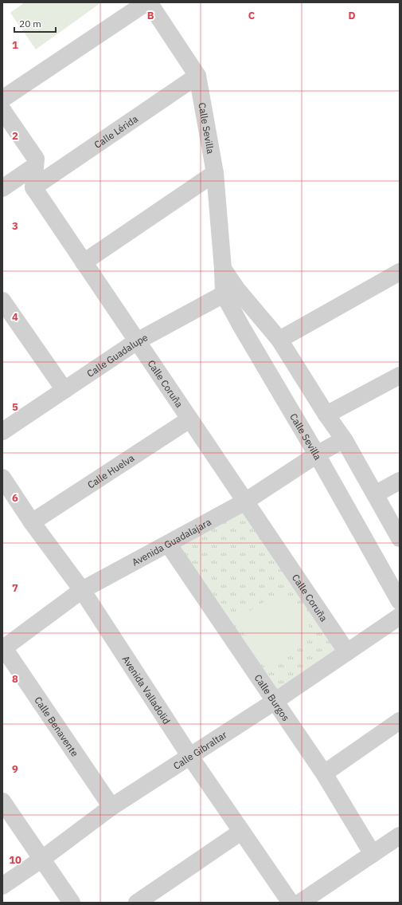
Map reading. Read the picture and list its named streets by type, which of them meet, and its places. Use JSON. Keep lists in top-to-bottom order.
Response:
{
  "streets": {
    "street": [
      "Calle Sevilla",
      "Calle Lérida",
      "Calle Guadalupe",
      "Calle Coruña",
      "Calle Huelva",
      "Avenida Guadalajara",
      "Avenida Valladolid",
      "Calle Burgos",
      "Calle Benavente",
      "Calle Gibraltar"
    ]
  },
  "crossings": [
    ["Calle Sevilla", "Calle Lérida"],
    ["Calle Sevilla", "Calle Guadalupe"],
    ["Calle Sevilla", "Avenida Guadalajara"],
    ["Calle Lérida", "Calle Coruña"],
    ["Calle Guadalupe", "Calle Coruña"],
    ["Calle Coruña", "Calle Huelva"],
    ["Calle Coruña", "Avenida Guadalajara"],
    ["Calle Coruña", "Calle Gibraltar"],
    ["Calle Huelva", "Avenida Valladolid"],
    ["Avenida Guadalajara", "Avenida Valladolid"],
    ["Avenida Guadalajara", "Calle Burgos"],
    ["Avenida Guadalajara", "Calle Benavente"],
    ["Avenida Valladolid", "Calle Gibraltar"],
    ["Calle Burgos", "Calle Gibraltar"],
    ["Calle Benavente", "Calle Gibraltar"]
  ],
  "scale_bar": "20 m",
  "grid": {
    "columns": ["B", "C", "D"],
    "rows": [
      "1",
      "2",
      "3",
      "4",
      "5",
      "6",
      "7",
      "8",
      "9",
      "10"
    ]
  }
}
